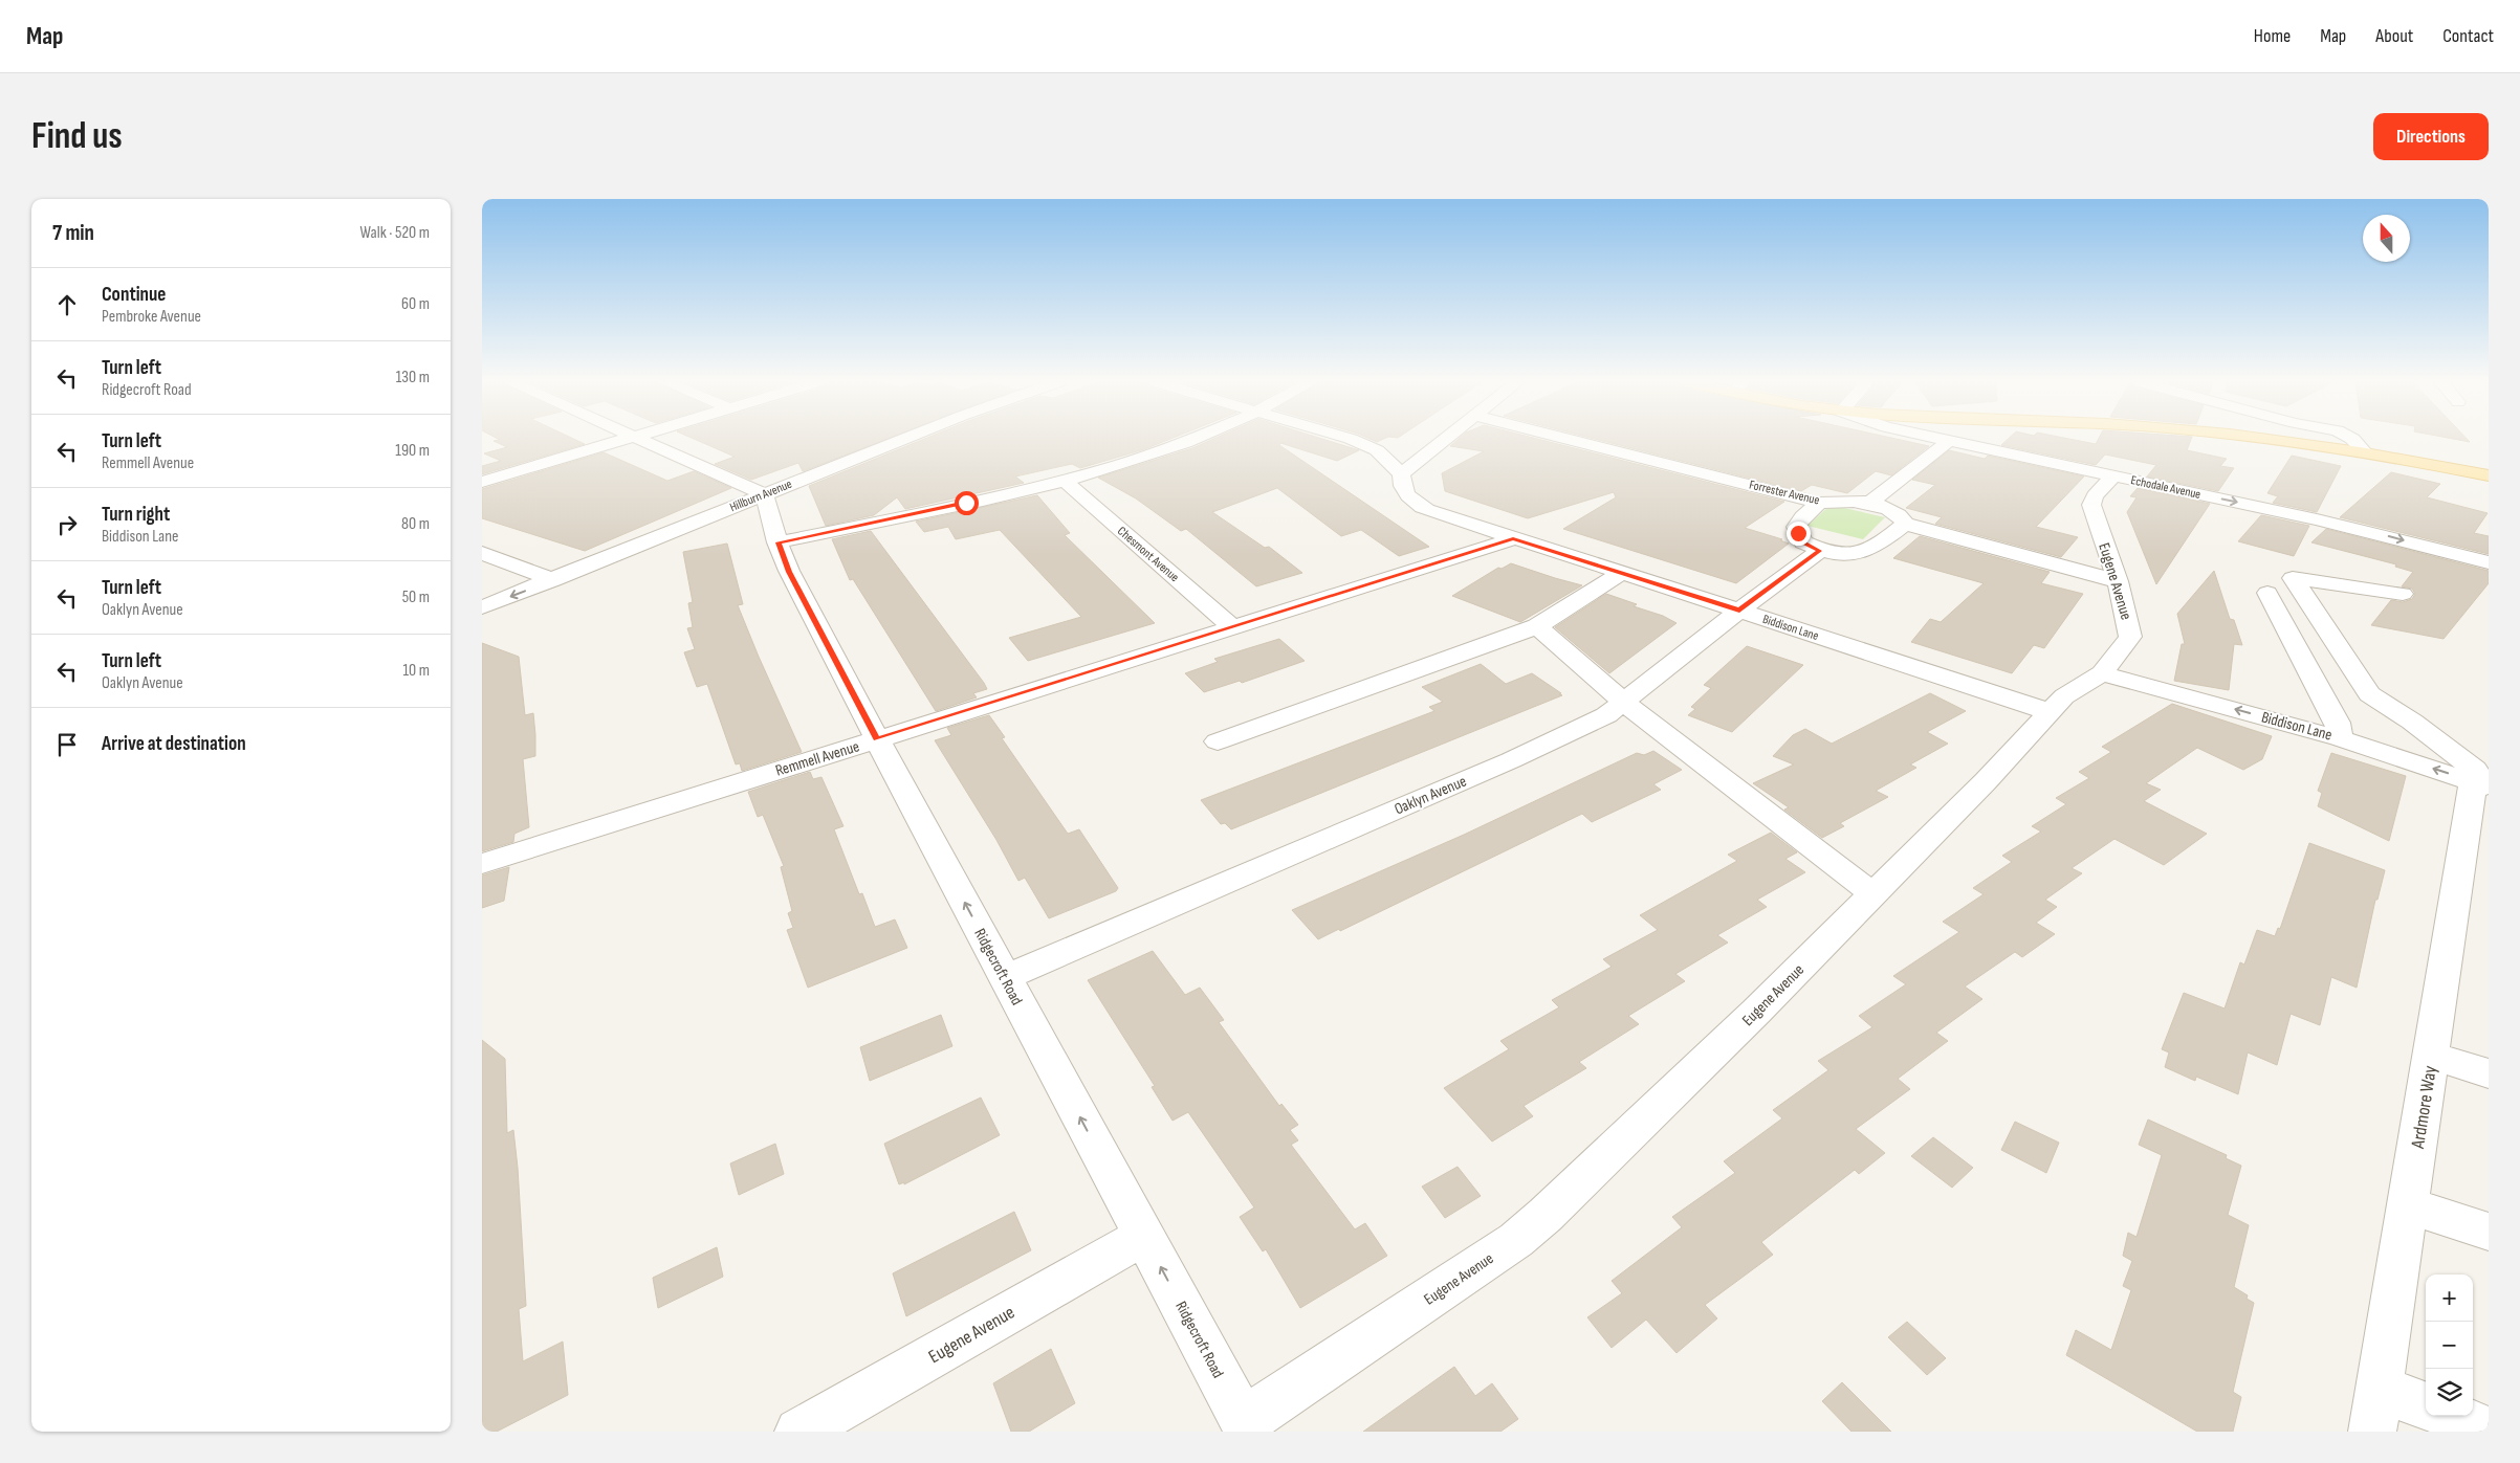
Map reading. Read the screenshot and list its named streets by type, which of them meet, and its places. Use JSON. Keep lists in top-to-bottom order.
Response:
{
  "streets": {
    "street": [
      "Echodale Avenue",
      "Forrester Avenue",
      "Hillburn Avenue",
      "Chesmont Avenue",
      "Eugene Avenue",
      "Biddison Lane",
      "Remmell Avenue",
      "Oaklyn Avenue",
      "Ridgecroft Road",
      "Ardmore Way"
    ]
  },
  "crossings": [
    ["Echodale Avenue", "Eugene Avenue"],
    ["Forrester Avenue", "Eugene Avenue"],
    ["Hillburn Avenue", "Ridgecroft Road"],
    ["Chesmont Avenue", "Remmell Avenue"],
    ["Eugene Avenue", "Biddison Lane"],
    ["Eugene Avenue", "Ridgecroft Road"],
    ["Biddison Lane", "Remmell Avenue"],
    ["Biddison Lane", "Oaklyn Avenue"],
    ["Biddison Lane", "Ardmore Way"],
    ["Remmell Avenue", "Ridgecroft Road"],
    ["Oaklyn Avenue", "Ridgecroft Road"]
  ],
  "one_way": ["Echodale Avenue", "Biddison Lane", "Ridgecroft Road"],
  "north": "top",
  "page": {
    "header": "Map",
    "nav": [
      "Home",
      "Map",
      "About",
      "Contact"
    ],
    "buttons": "Directions",
    "title": "Find us",
    "heading": ["7 min", "Walk · 520 m"],
    "list": [
      ["Continue", "Pembroke Avenue", "60 m"],
      ["Turn left", "Ridgecroft Road", "130 m"],
      ["Turn left", "Remmell Avenue", "190 m"],
      ["Turn right", "Biddison Lane", "80 m"],
      ["Turn left", "Oaklyn Avenue", "50 m"],
      ["Turn left", "Oaklyn Avenue", "10 m"],
      "Arrive at destination"
    ],
    "map_buttons": ["+", "−"]
  }
}
